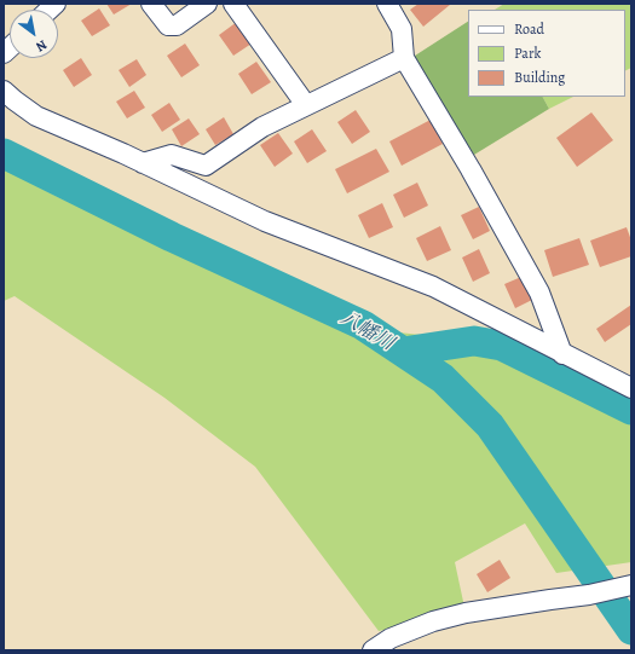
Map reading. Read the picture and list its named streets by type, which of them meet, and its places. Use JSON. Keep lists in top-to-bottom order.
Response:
{
  "water": ["八幡川"],
  "legend": ["Road", "Park", "Building"],
  "north": "bottom right"
}
